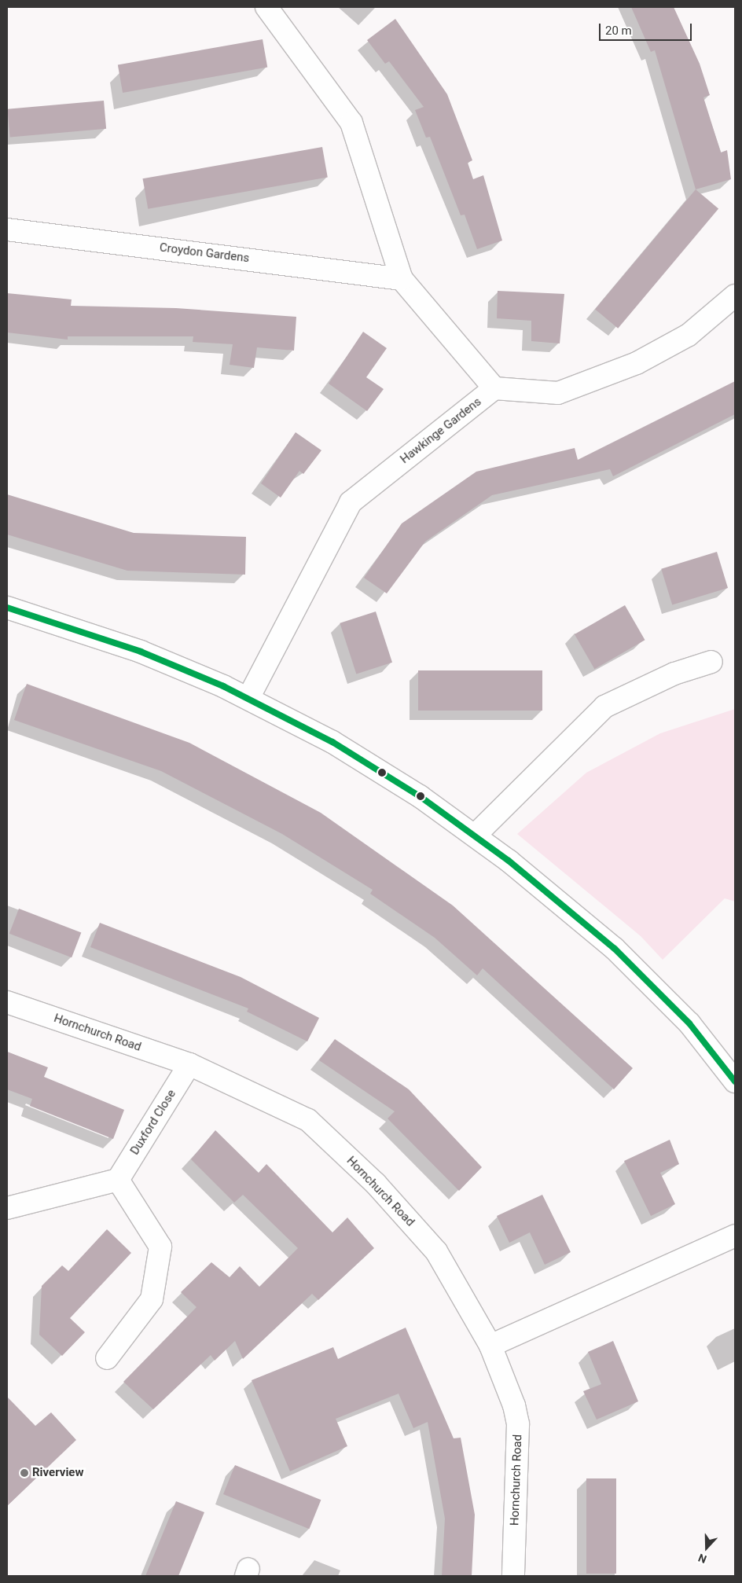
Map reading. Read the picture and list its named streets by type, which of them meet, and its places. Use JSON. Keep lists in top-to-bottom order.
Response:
{
  "streets": {
    "street": [
      "Croydon Gardens",
      "Hawkinge Gardens",
      "Hornchurch Road",
      "Duxford Close"
    ]
  },
  "crossings": [
    ["Hornchurch Road", "Duxford Close"]
  ],
  "places": ["Riverview"],
  "scale_bar": "20 m",
  "north": "bottom"
}
